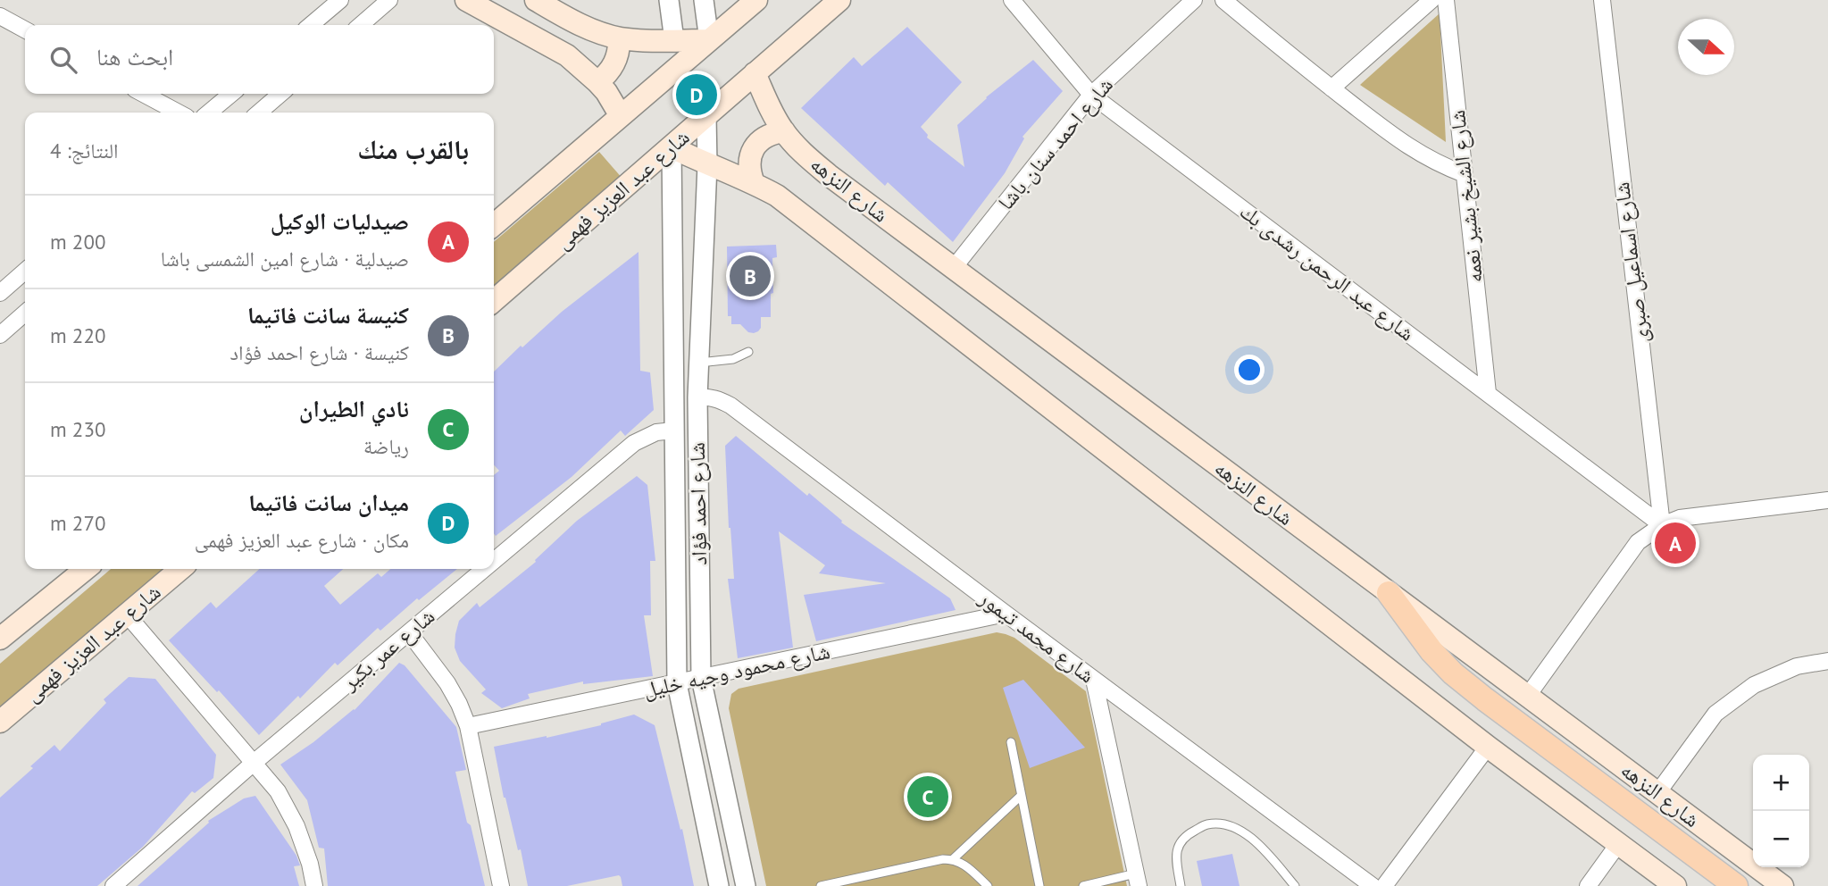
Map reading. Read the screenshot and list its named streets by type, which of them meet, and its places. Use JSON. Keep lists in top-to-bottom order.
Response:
{
  "streets": {
    "main road": ["شارع عبد العزيز فهمى", "شارع النزهه"],
    "street": [
      "شارع احمد سنان باشا",
      "شارع الشيخ بشير نعمه",
      "شارع اسماعيل صبرى",
      "شارع عبد الرحمن رشدى بك",
      "شارع احمد فؤاد",
      "شارع محمد تيمور",
      "شارع عمر بكير",
      "شارع محمود وجيه خليل"
    ]
  },
  "crossings": [
    ["شارع احمد سنان باشا", "شارع النزهه"],
    ["شارع احمد سنان باشا", "شارع عبد الرحمن رشدى بك"],
    ["شارع عبد العزيز فهمى", "شارع النزهه"],
    ["شارع عبد العزيز فهمى", "شارع احمد فؤاد"],
    ["شارع الشيخ بشير نعمه", "شارع عبد الرحمن رشدى بك"],
    ["شارع اسماعيل صبرى", "شارع عبد الرحمن رشدى بك"],
    ["شارع احمد فؤاد", "شارع محمد تيمور"],
    ["شارع احمد فؤاد", "شارع عمر بكير"],
    ["شارع احمد فؤاد", "شارع محمود وجيه خليل"],
    ["شارع محمد تيمور", "شارع محمود وجيه خليل"]
  ],
  "north": "right",
  "page": {
    "search": "ابحث هنا",
    "pins": [
      "D",
      "B",
      "A",
      "C"
    ],
    "heading": ["بالقرب منك", "النتائج: 4"],
    "list": [
      {
        "mark": "A",
        "name": "صيدليات الوكيل",
        "note": "صيدلية · شارع امين الشمسى باشا",
        "value": "200 m"
      },
      {
        "mark": "B",
        "name": "كنيسة سانت فاتيما",
        "note": "كنيسة · شارع احمد فؤاد",
        "value": "220 m"
      },
      {
        "mark": "C",
        "name": "نادي الطيران",
        "note": "رياضة",
        "value": "230 m"
      },
      {
        "mark": "D",
        "name": "ميدان سانت فاتيما",
        "note": "مكان · شارع عبد العزيز فهمى",
        "value": "270 m"
      }
    ],
    "map_buttons": ["+", "−"]
  }
}
